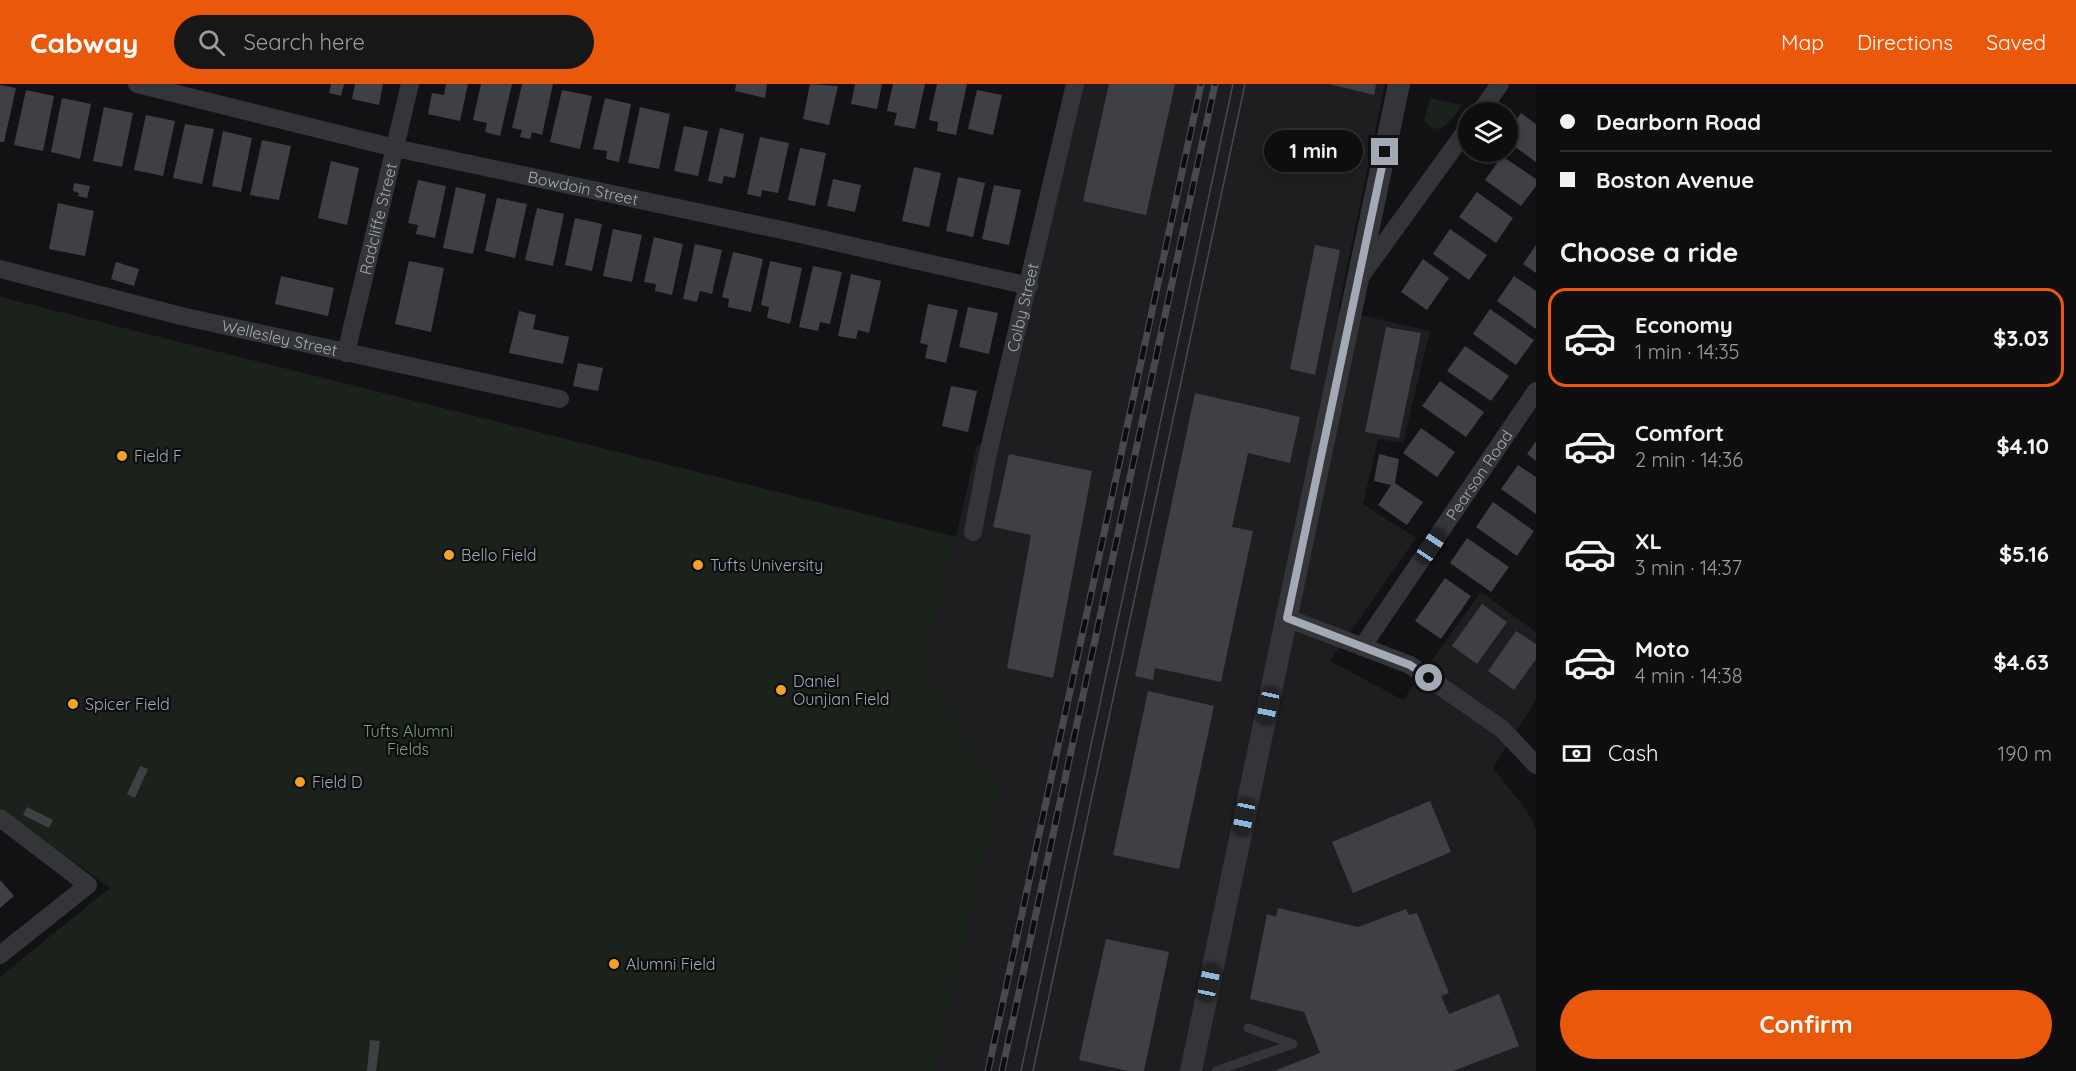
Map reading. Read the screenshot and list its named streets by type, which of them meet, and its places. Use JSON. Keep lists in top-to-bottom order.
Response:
{
  "streets": {
    "street": [
      "Bowdoin Street",
      "Radcliffe Street",
      "Colby Street",
      "Wellesley Street",
      "Pearson Road"
    ]
  },
  "crossings": [
    ["Bowdoin Street", "Radcliffe Street"],
    ["Bowdoin Street", "Colby Street"],
    ["Radcliffe Street", "Wellesley Street"]
  ],
  "parks": ["Tufts Alumni Fields"],
  "places": [
    "Field F",
    "Bello Field",
    "Tufts University",
    "Daniel Ounjian Field",
    "Spicer Field",
    "Field D",
    "Alumni Field"
  ],
  "page": {
    "header": "Cabway",
    "search": "Search here",
    "nav": ["Map", "Directions", "Saved"],
    "banner": ["Dearborn Road", "Boston Avenue"],
    "bubble": "1 min",
    "heading": "Choose a ride",
    "list": [
      {
        "name": "Economy",
        "note": "1 min · 14:35",
        "value": "$3.03"
      },
      {
        "name": "Comfort",
        "note": "2 min · 14:36",
        "value": "$4.10"
      },
      {
        "name": "XL",
        "note": "3 min · 14:37",
        "value": "$5.16"
      },
      {
        "name": "Moto",
        "note": "4 min · 14:38",
        "value": "$4.63"
      }
    ],
    "pay": ["Cash", "190 m"],
    "buttons": "Confirm"
  }
}
